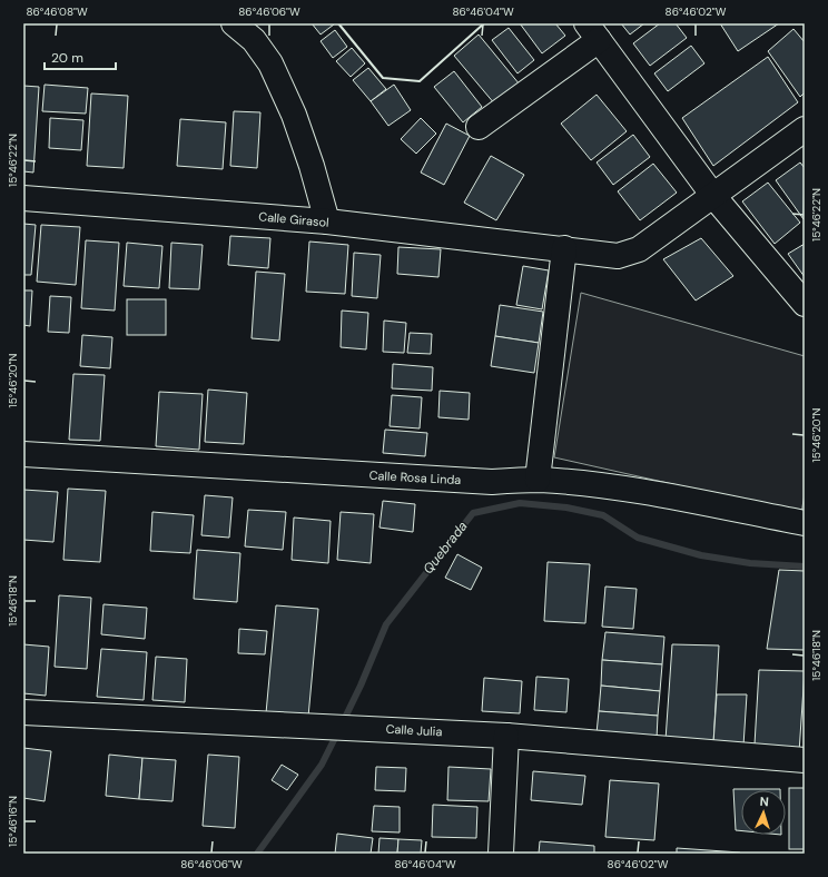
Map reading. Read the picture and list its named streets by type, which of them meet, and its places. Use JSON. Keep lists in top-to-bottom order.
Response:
{
  "streets": {
    "street": ["Calle Girasol", "Calle Rosa Linda", "Calle Julia"]
  },
  "water": ["Quebrada"],
  "scale_bar": "20 m",
  "north": "top",
  "coordinates": [
    "86°46'08\"W",
    "86°46'06\"W",
    "86°46'04\"W",
    "86°46'02\"W",
    "15°46'22\"N",
    "15°46'20\"N",
    "15°46'18\"N",
    "15°46'16\"N"
  ]
}
